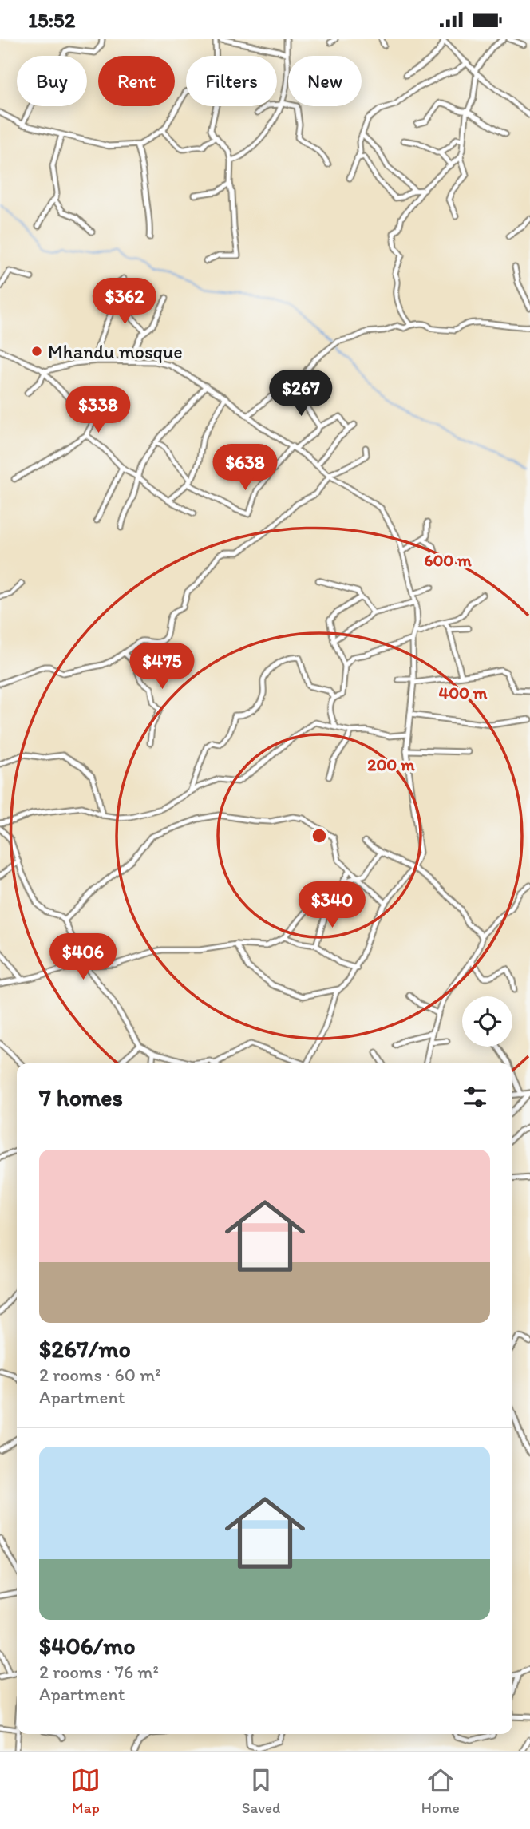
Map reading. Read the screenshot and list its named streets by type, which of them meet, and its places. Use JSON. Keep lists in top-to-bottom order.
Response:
{
  "places": ["Mhandu mosque"],
  "page": {
    "status": "15:52",
    "chip": [
      "Buy",
      "Rent",
      "Filters",
      "New"
    ],
    "price": [
      "$362",
      "$267",
      "$338",
      "$638",
      "$475",
      "$340",
      "$406"
    ],
    "heading": "7 homes",
    "list": [
      {
        "name": "$267/mo",
        "note": "2 rooms · 60 m² · Apartment"
      },
      {
        "name": "$406/mo",
        "note": "2 rooms · 76 m² · Apartment"
      }
    ],
    "tabs": ["Map", "Saved", "Home"]
  },
  "rings": ["600 m", "400 m", "200 m"]
}
